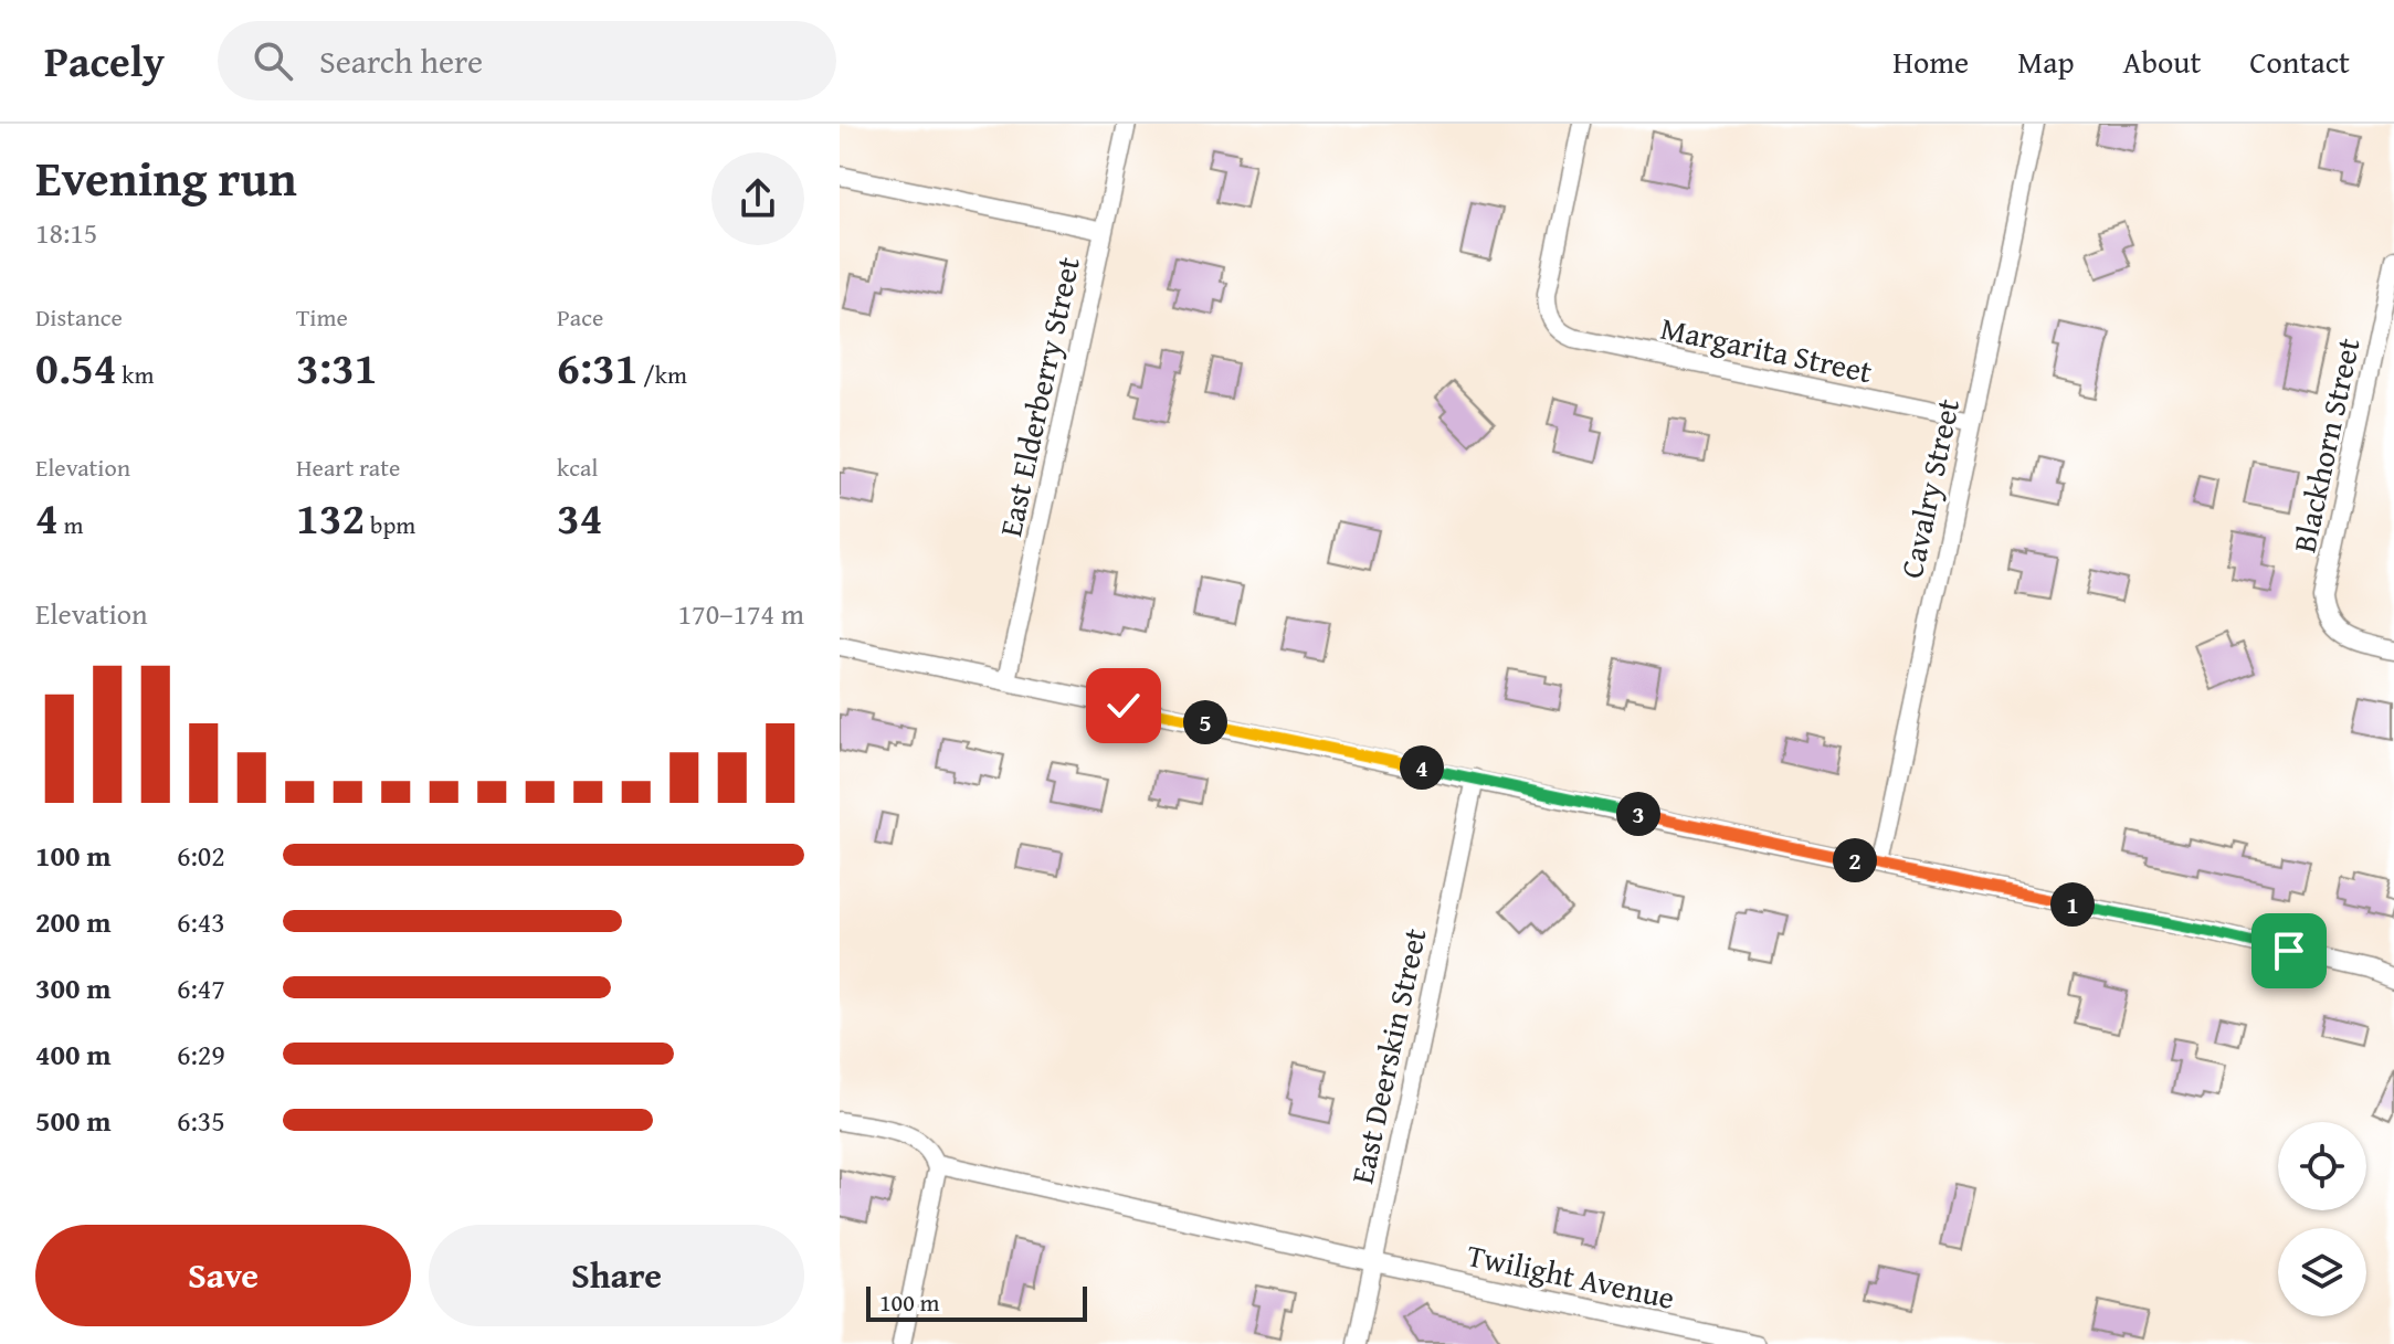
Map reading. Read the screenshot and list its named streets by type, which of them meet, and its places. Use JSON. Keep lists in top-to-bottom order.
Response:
{
  "streets": {
    "street": [
      "Margarita Street",
      "East Elderberry Street",
      "Blackhorn Street",
      "Cavalry Street",
      "East Deerskin Street",
      "Twilight Avenue"
    ]
  },
  "crossings": [
    ["Margarita Street", "Cavalry Street"],
    ["East Deerskin Street", "Twilight Avenue"]
  ],
  "scale_bar": "100 m",
  "page": {
    "header": "Pacely",
    "search": "Search here",
    "nav": [
      "Home",
      "Map",
      "About",
      "Contact"
    ],
    "heading": ["Evening run", "18:15"],
    "stats": [
      ["Distance", "0.54 km"],
      ["Time", "3:31"],
      ["Pace", "6:31 /km"],
      ["Elevation", "4 m"],
      ["Heart rate", "132 bpm"],
      ["kcal", "34"]
    ],
    "chart": ["Elevation", "170–174 m"],
    "pins": [
      "5",
      "4",
      "3",
      "2",
      "1"
    ],
    "list": [
      {
        "name": "100 m",
        "note": "6:02"
      },
      {
        "name": "200 m",
        "note": "6:43"
      },
      {
        "name": "300 m",
        "note": "6:47"
      },
      {
        "name": "400 m",
        "note": "6:29"
      },
      {
        "name": "500 m",
        "note": "6:35"
      }
    ],
    "buttons": ["Save", "Share"],
    "scale": "100 m"
  }
}
